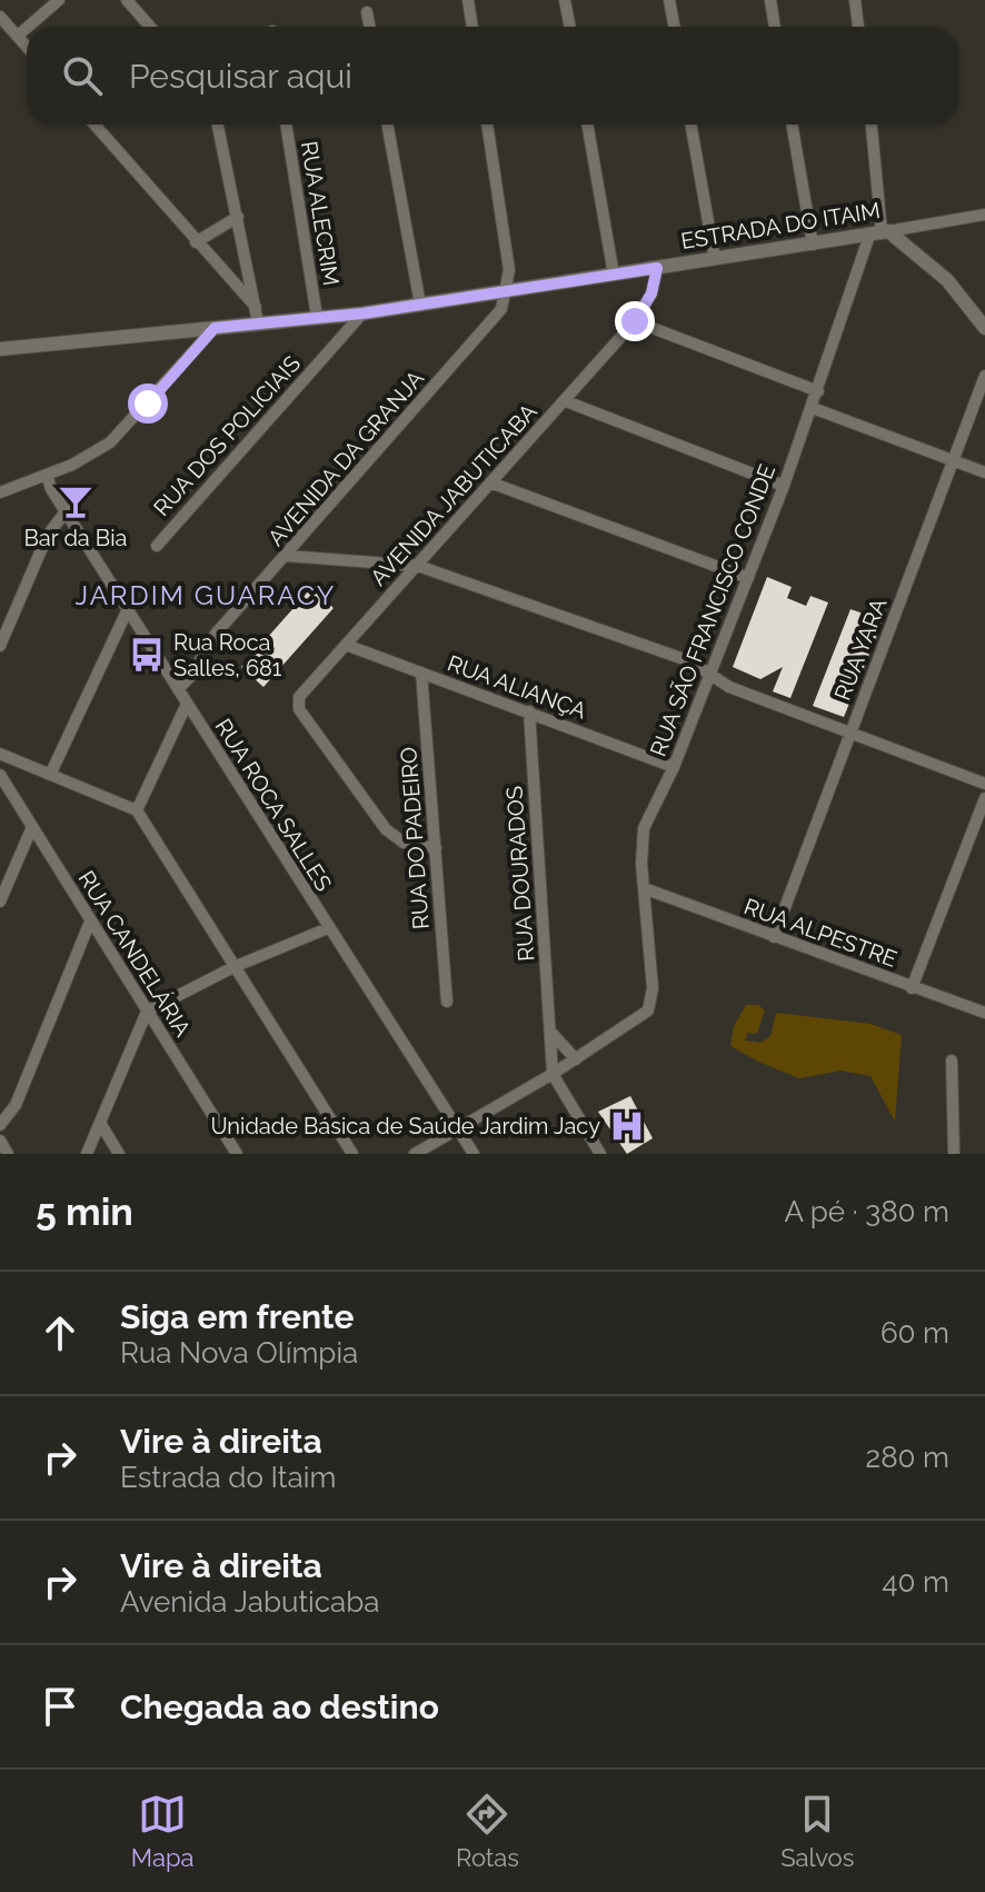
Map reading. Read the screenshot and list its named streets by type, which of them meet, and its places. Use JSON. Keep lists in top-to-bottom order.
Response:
{
  "streets": {
    "street": [
      "RUA ALECRIM",
      "ESTRADA DO ITAIM",
      "RUA DOS POLICIAIS",
      "AVENIDA DA GRANJA",
      "AVENIDA JABUTICABA",
      "RUA SÃO FRANCISCO CONDE",
      "RUA YARA",
      "RUA ALIANÇA",
      "RUA ROCA SALLES",
      "RUA DO PADEIRO",
      "RUA DOURADOS",
      "RUA ALPESTRE",
      "RUA CANDELÁRIA"
    ]
  },
  "crossings": [
    ["RUA ALECRIM", "ESTRADA DO ITAIM"],
    ["ESTRADA DO ITAIM", "RUA DOS POLICIAIS"],
    ["ESTRADA DO ITAIM", "AVENIDA DA GRANJA"],
    ["ESTRADA DO ITAIM", "AVENIDA JABUTICABA"],
    ["ESTRADA DO ITAIM", "RUA SÃO FRANCISCO CONDE"],
    ["AVENIDA DA GRANJA", "RUA ROCA SALLES"],
    ["AVENIDA JABUTICABA", "RUA ALIANÇA"],
    ["AVENIDA JABUTICABA", "RUA DO PADEIRO"],
    ["RUA SÃO FRANCISCO CONDE", "RUA ALIANÇA"],
    ["RUA SÃO FRANCISCO CONDE", "RUA ALPESTRE"],
    ["RUA YARA", "RUA ALPESTRE"],
    ["RUA ALIANÇA", "RUA DO PADEIRO"],
    ["RUA ALIANÇA", "RUA DOURADOS"]
  ],
  "districts": ["JARDIM GUARACY"],
  "places": {
    "bar": ["Bar da Bia"],
    "bus stop": ["Rua Roca Salles, 681"],
    "hospital": ["Unidade Básica de Saúde Jardim Jacy"]
  },
  "page": {
    "search": "Pesquisar aqui",
    "heading": ["5 min", "A pé · 380 m"],
    "list": [
      ["Siga em frente", "Rua Nova Olímpia", "60 m"],
      ["Vire à direita", "Estrada do Itaim", "280 m"],
      ["Vire à direita", "Avenida Jabuticaba", "40 m"],
      "Chegada ao destino"
    ],
    "nav": ["Mapa", "Rotas", "Salvos"]
  }
}
